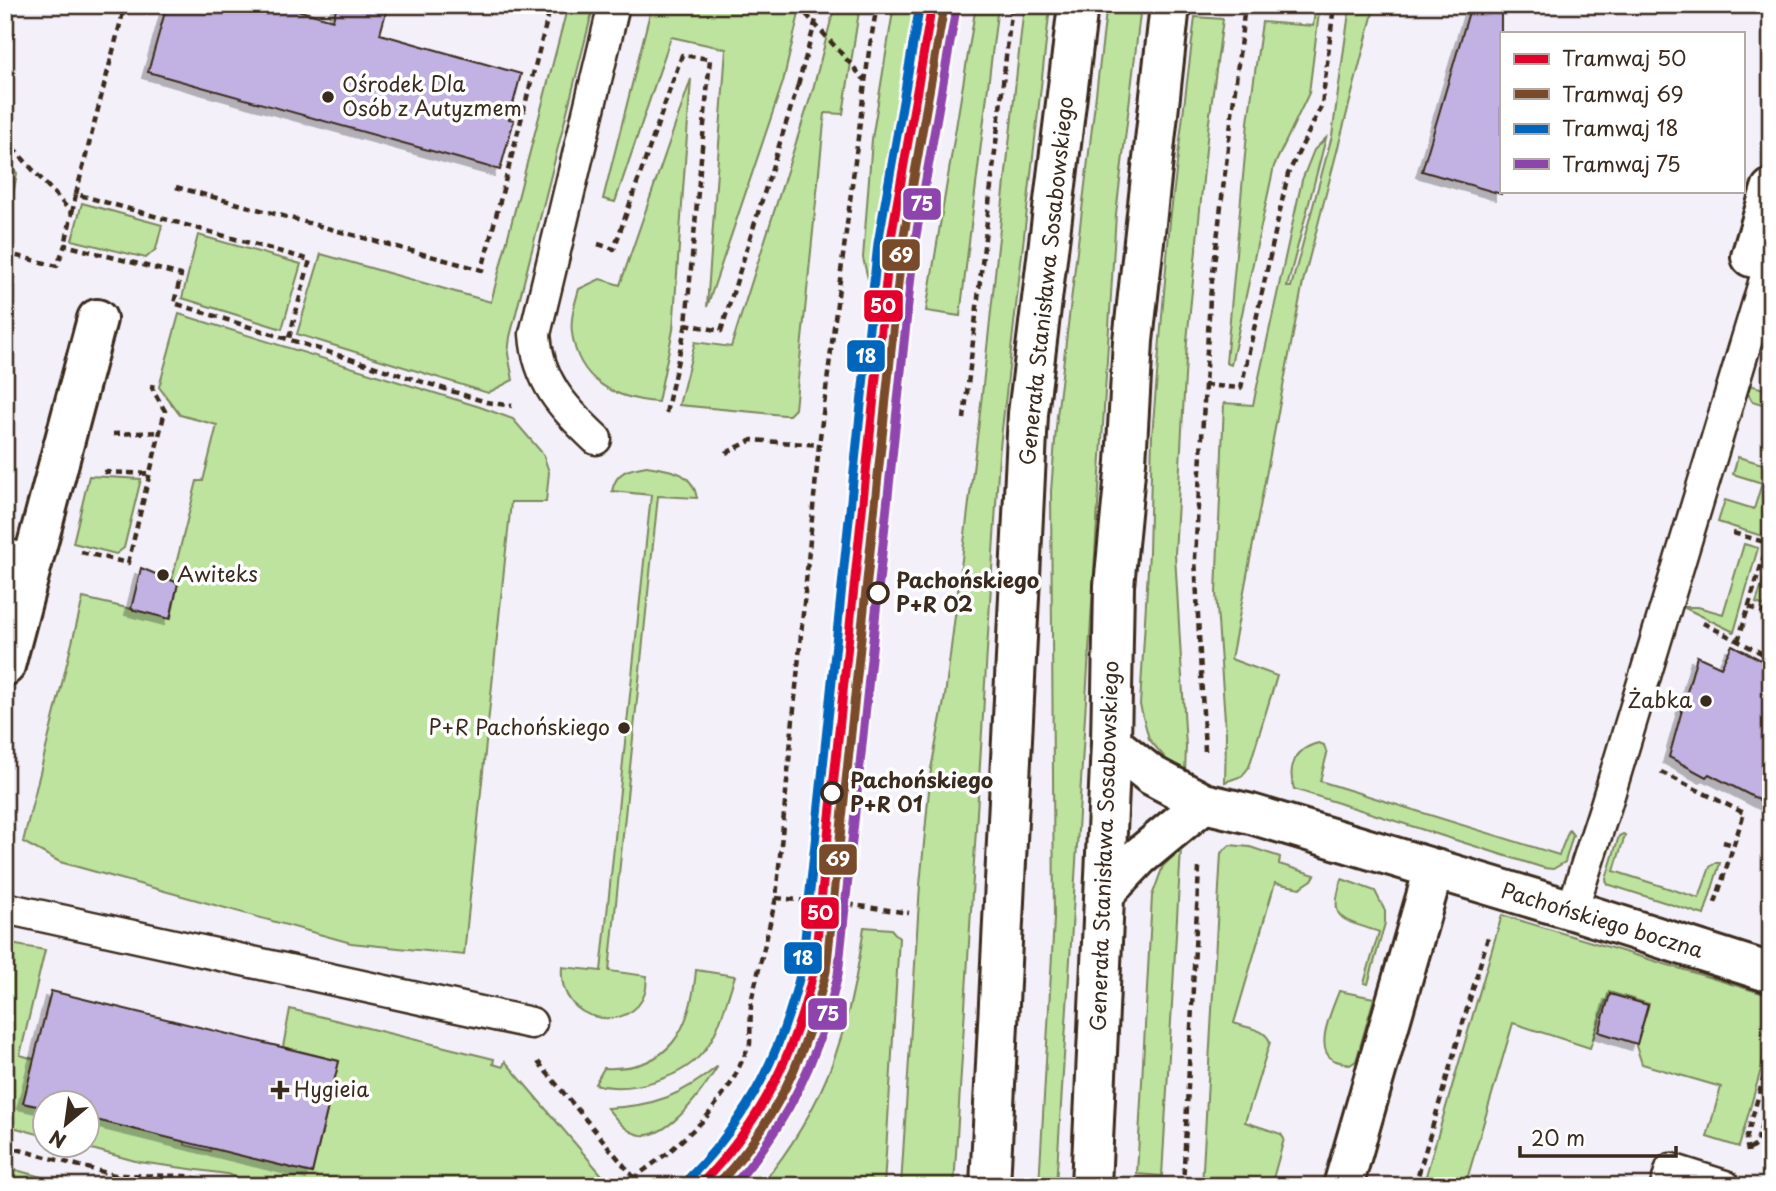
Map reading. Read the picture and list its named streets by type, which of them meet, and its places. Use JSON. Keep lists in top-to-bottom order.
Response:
{
  "streets": {
    "main road": ["Generała Stanisława Sosabowskiego", "Pachońskiego boczna"]
  },
  "crossings": [
    ["Generała Stanisława Sosabowskiego", "Pachońskiego boczna"]
  ],
  "places": {
    "other": [
      "Ośrodek Dla Osób z Autyzmem",
      "Awiteks",
      "Pachońskiego P+R 02",
      "Żabka",
      "P+R Pachońskiego",
      "Pachońskiego P+R 01"
    ],
    "health": ["Hygieia"]
  },
  "lines": [
    "tram line 50",
    "tram line 18",
    "tram line 69",
    "tram line 75"
  ],
  "legend": [
    "Tramwaj 50",
    "Tramwaj 69",
    "Tramwaj 18",
    "Tramwaj 75"
  ],
  "scale_bar": "20 m",
  "north": "bottom left"
}
